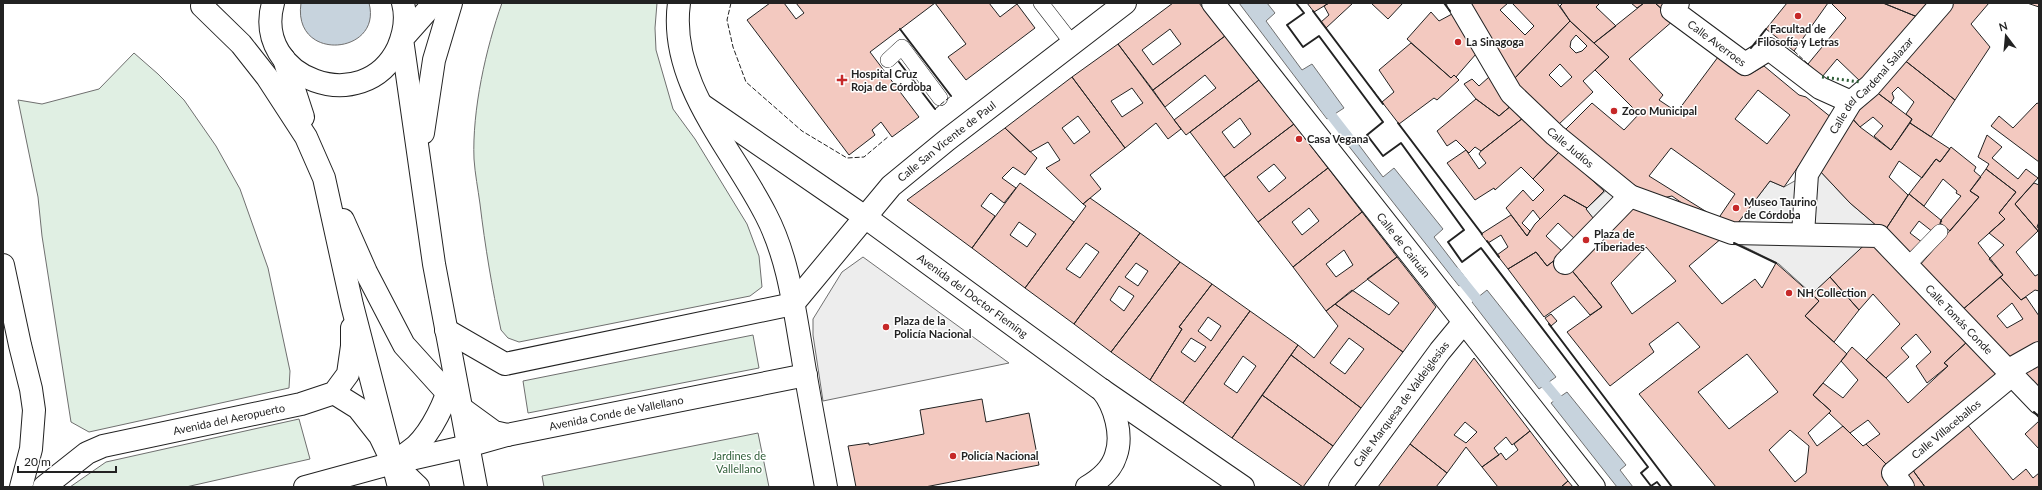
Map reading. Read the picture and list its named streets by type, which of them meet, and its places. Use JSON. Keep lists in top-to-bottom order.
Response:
{
  "streets": {
    "street": [
      "Calle Averroes",
      "Calle del Cardenal Salazar",
      "Calle San Vicente de Paul",
      "Calle Judíos",
      "Calle de Cairuán",
      "Avenida del Doctor Fleming",
      "Calle Tomás Conde",
      "Calle Marquesa de Valdeiglesias",
      "Avenida Conde de Vallellano",
      "Avenida del Aeropuerto",
      "Calle Villaceballos"
    ]
  },
  "crossings": [
    ["Calle Averroes", "Calle del Cardenal Salazar"],
    ["Calle del Cardenal Salazar", "Calle Judíos"],
    ["Calle San Vicente de Paul", "Avenida del Doctor Fleming"],
    ["Calle Judíos", "Calle Tomás Conde"],
    ["Calle de Cairuán", "Calle Marquesa de Valdeiglesias"],
    ["Calle Tomás Conde", "Calle Villaceballos"]
  ],
  "parks": ["Jardines de Vallellano"],
  "places": {
    "other": [
      "Facultad de Filosofía y Letras",
      "La Sinagoga",
      "Zoco Municipal",
      "Casa Vegana",
      "Museo Taurino de Córdoba",
      "Plaza de Tiberiades",
      "NH Collection",
      "Plaza de la Policía Nacional",
      "Policía Nacional"
    ],
    "health": ["Hospital Cruz Roja de Córdoba"]
  },
  "scale_bar": "20 m",
  "north": "top"
}
